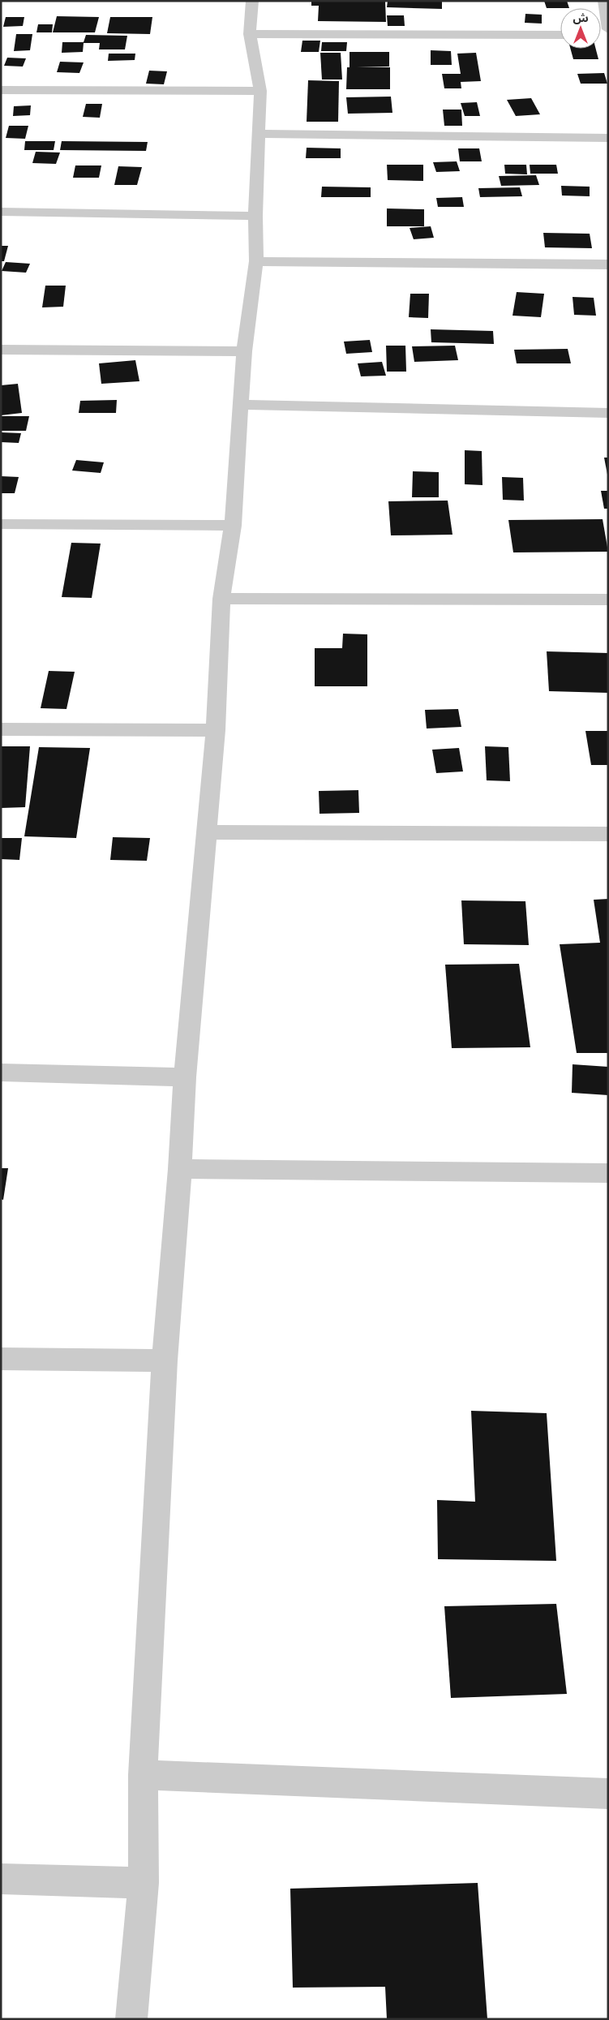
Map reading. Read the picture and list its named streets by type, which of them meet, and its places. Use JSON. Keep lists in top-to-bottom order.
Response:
{
  "north": "top"
}
